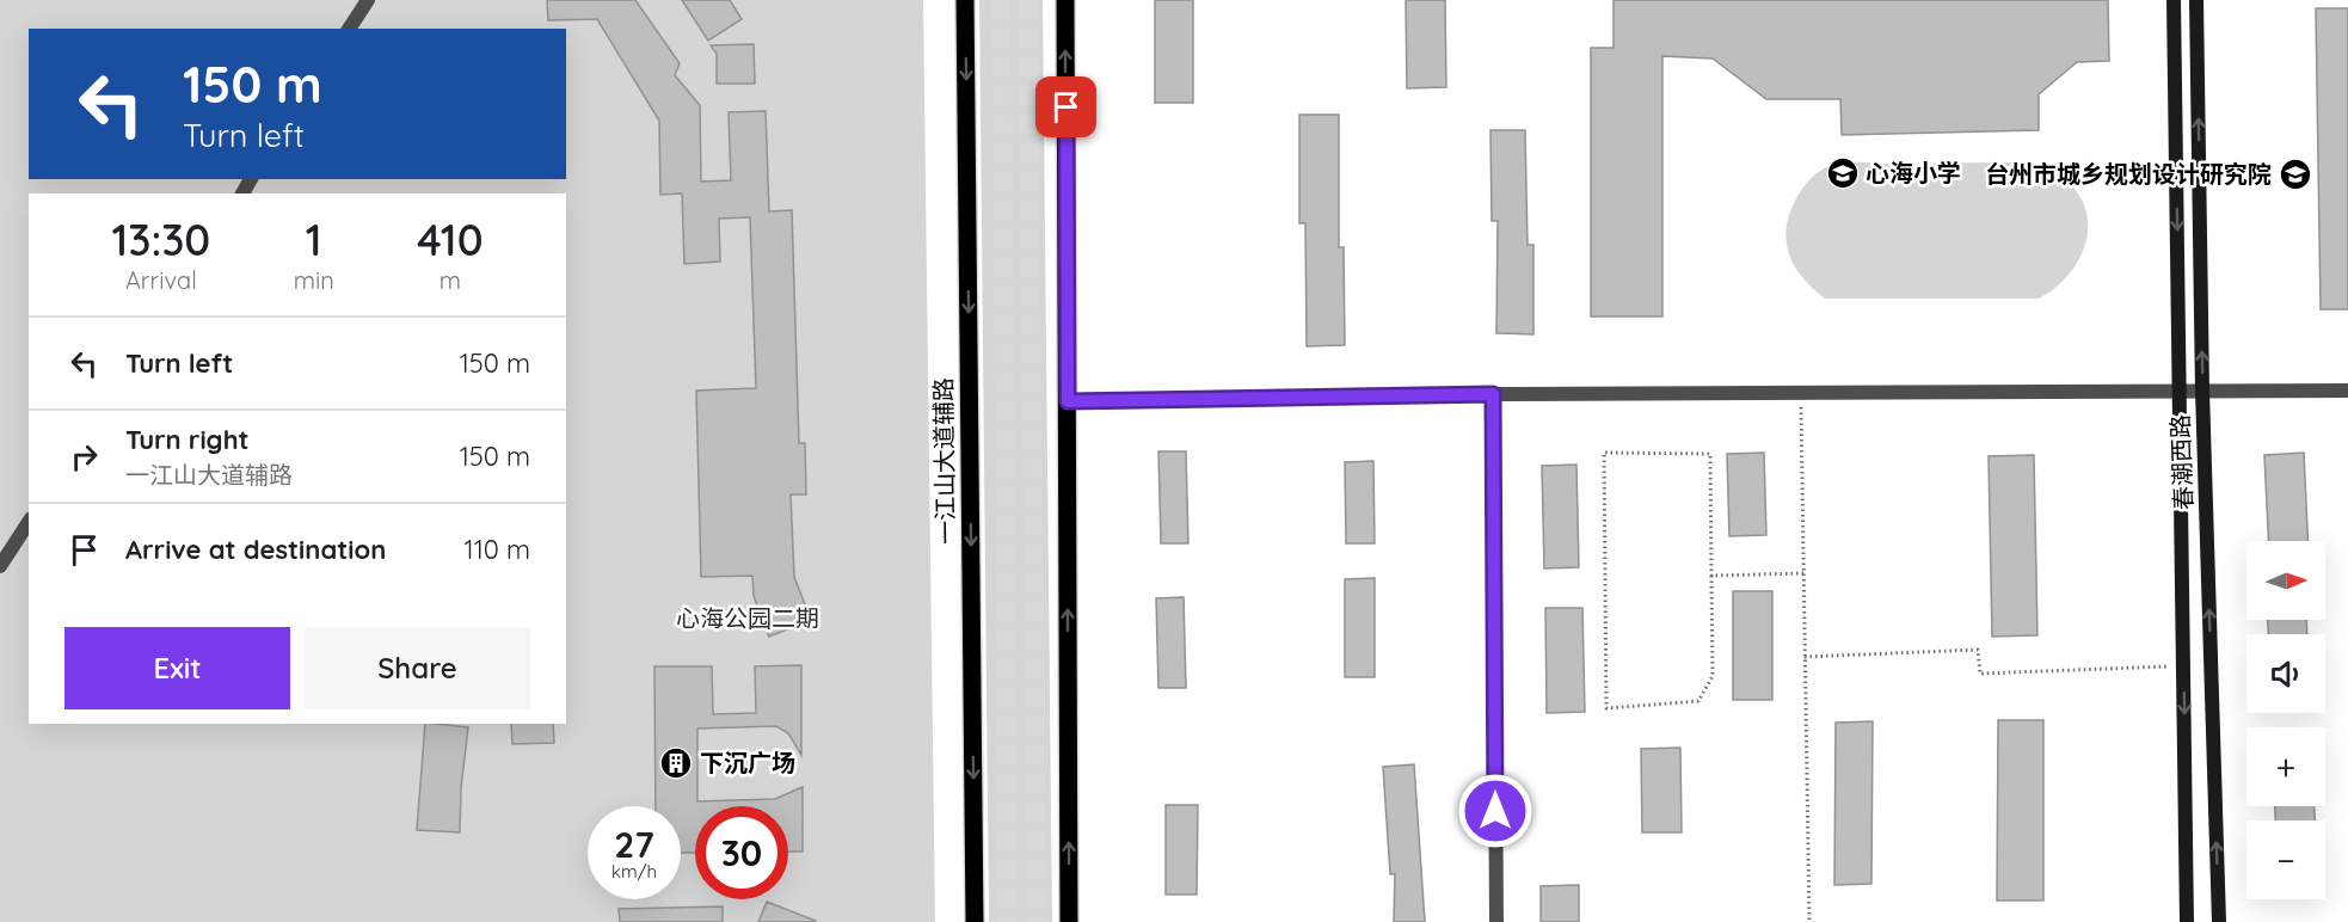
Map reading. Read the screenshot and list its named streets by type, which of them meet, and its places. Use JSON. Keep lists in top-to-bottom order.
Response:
{
  "streets": {
    "main road": ["一江山大道辅路", "春潮西路"]
  },
  "parks": ["心海公园二期"],
  "places": {
    "school or university": ["心海小学", "台州市城乡规划设计研究院"],
    "building": ["下沉广场"]
  },
  "north": "right",
  "page": {
    "turn": ["150 m", "Turn left"],
    "eta": [
      "13:30",
      "Arrival",
      "1",
      "min",
      "410",
      "m"
    ],
    "list": [
      {
        "name": "Turn left",
        "value": "150 m"
      },
      {
        "name": "Turn right",
        "note": "一江山大道辅路",
        "value": "150 m"
      },
      {
        "name": "Arrive at destination",
        "value": "110 m"
      }
    ],
    "map_buttons": ["+", "−"],
    "buttons": ["Exit", "Share"],
    "speed": "27 km/h",
    "limit": "30"
  }
}
